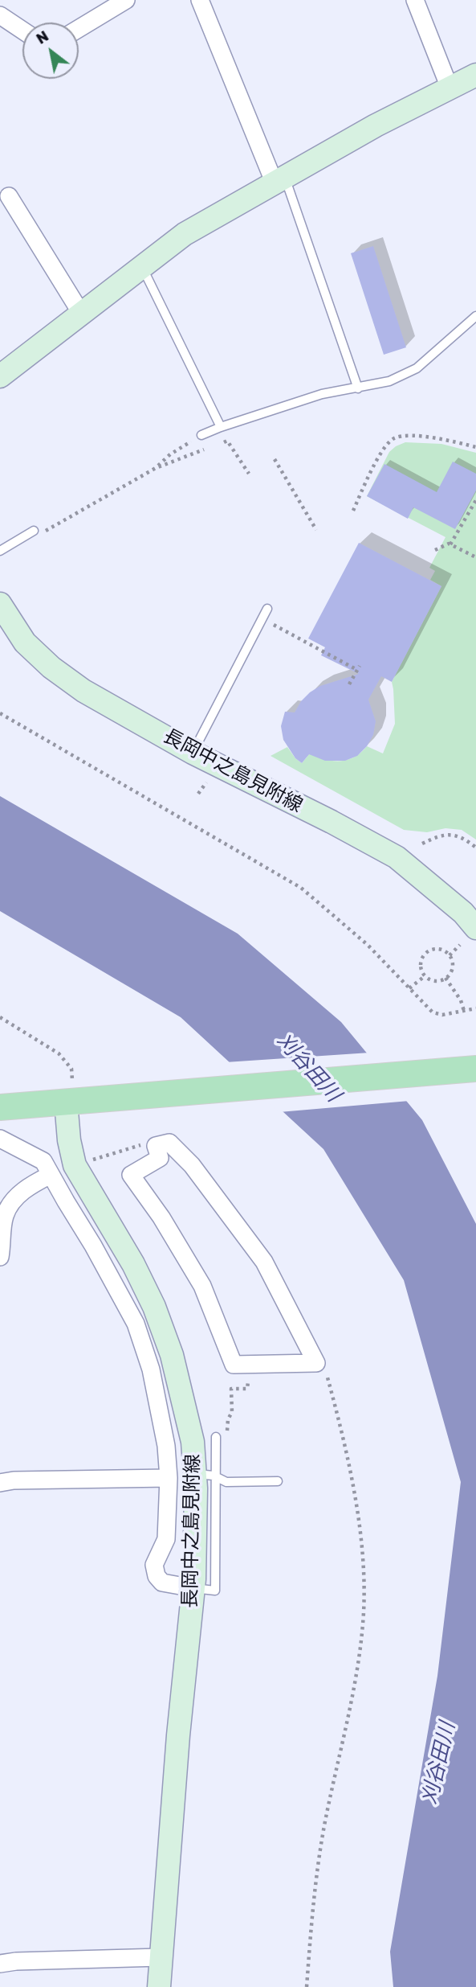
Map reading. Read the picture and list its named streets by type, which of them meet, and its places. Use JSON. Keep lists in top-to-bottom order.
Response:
{
  "streets": {
    "main road": ["長岡中之島見附線"]
  },
  "water": ["刈谷田川"],
  "north": "top left"
}
